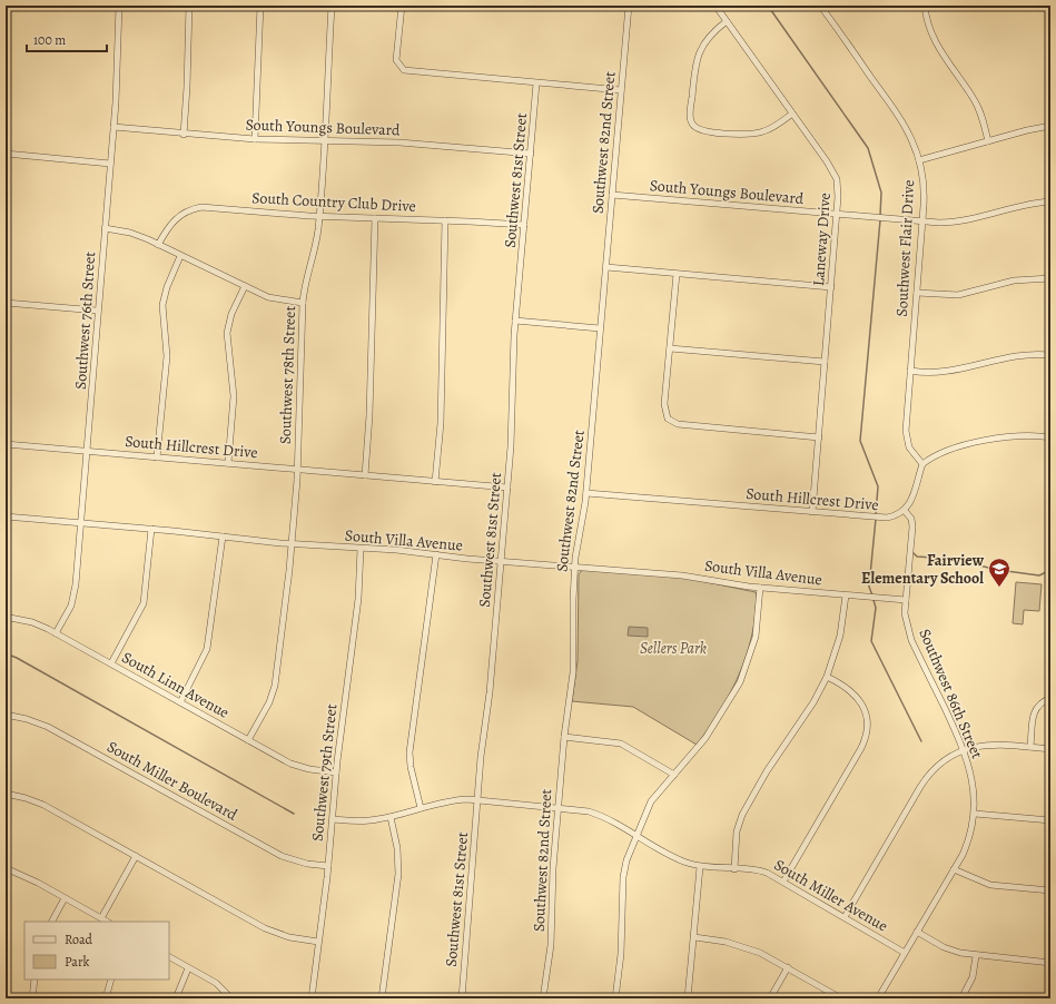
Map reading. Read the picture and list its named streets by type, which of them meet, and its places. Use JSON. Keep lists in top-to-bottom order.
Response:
{
  "streets": {
    "street": [
      "South Youngs Boulevard",
      "Southwest 82nd Street",
      "Southwest 81st Street",
      "South Country Club Drive",
      "Laneway Drive",
      "Southwest Flair Drive",
      "Southwest 76th Street",
      "Southwest 78th Street",
      "South Hillcrest Drive",
      "South Villa Avenue",
      "South Linn Avenue",
      "Southwest 86th Street",
      "Southwest 79th Street",
      "South Miller Boulevard",
      "South Miller Avenue"
    ]
  },
  "crossings": [
    ["South Youngs Boulevard", "Southwest 82nd Street"],
    ["South Youngs Boulevard", "Southwest 81st Street"],
    ["South Youngs Boulevard", "Laneway Drive"],
    ["South Youngs Boulevard", "Southwest Flair Drive"],
    ["South Youngs Boulevard", "Southwest 76th Street"],
    ["South Youngs Boulevard", "Southwest 78th Street"],
    ["Southwest 82nd Street", "South Hillcrest Drive"],
    ["Southwest 82nd Street", "South Villa Avenue"],
    ["Southwest 82nd Street", "South Miller Avenue"],
    ["Southwest 81st Street", "South Country Club Drive"],
    ["Southwest 81st Street", "South Hillcrest Drive"],
    ["Southwest 81st Street", "South Villa Avenue"],
    ["Southwest 81st Street", "South Miller Avenue"],
    ["South Country Club Drive", "Southwest 78th Street"],
    ["Laneway Drive", "South Hillcrest Drive"],
    ["Southwest 76th Street", "South Hillcrest Drive"],
    ["Southwest 76th Street", "South Villa Avenue"],
    ["Southwest 76th Street", "South Linn Avenue"],
    ["Southwest 78th Street", "South Hillcrest Drive"],
    ["Southwest 78th Street", "South Villa Avenue"],
    ["Southwest 78th Street", "South Linn Avenue"],
    ["South Hillcrest Drive", "Southwest 86th Street"],
    ["South Villa Avenue", "Southwest 86th Street"],
    ["South Villa Avenue", "Southwest 79th Street"],
    ["South Linn Avenue", "Southwest 79th Street"],
    ["Southwest 86th Street", "South Miller Avenue"],
    ["Southwest 79th Street", "South Miller Boulevard"],
    ["Southwest 79th Street", "South Miller Avenue"]
  ],
  "parks": ["Sellers Park"],
  "places": {
    "school or university": ["Fairview Elementary School"]
  },
  "legend": ["Road", "Park"],
  "scale_bar": "100 m"
}
